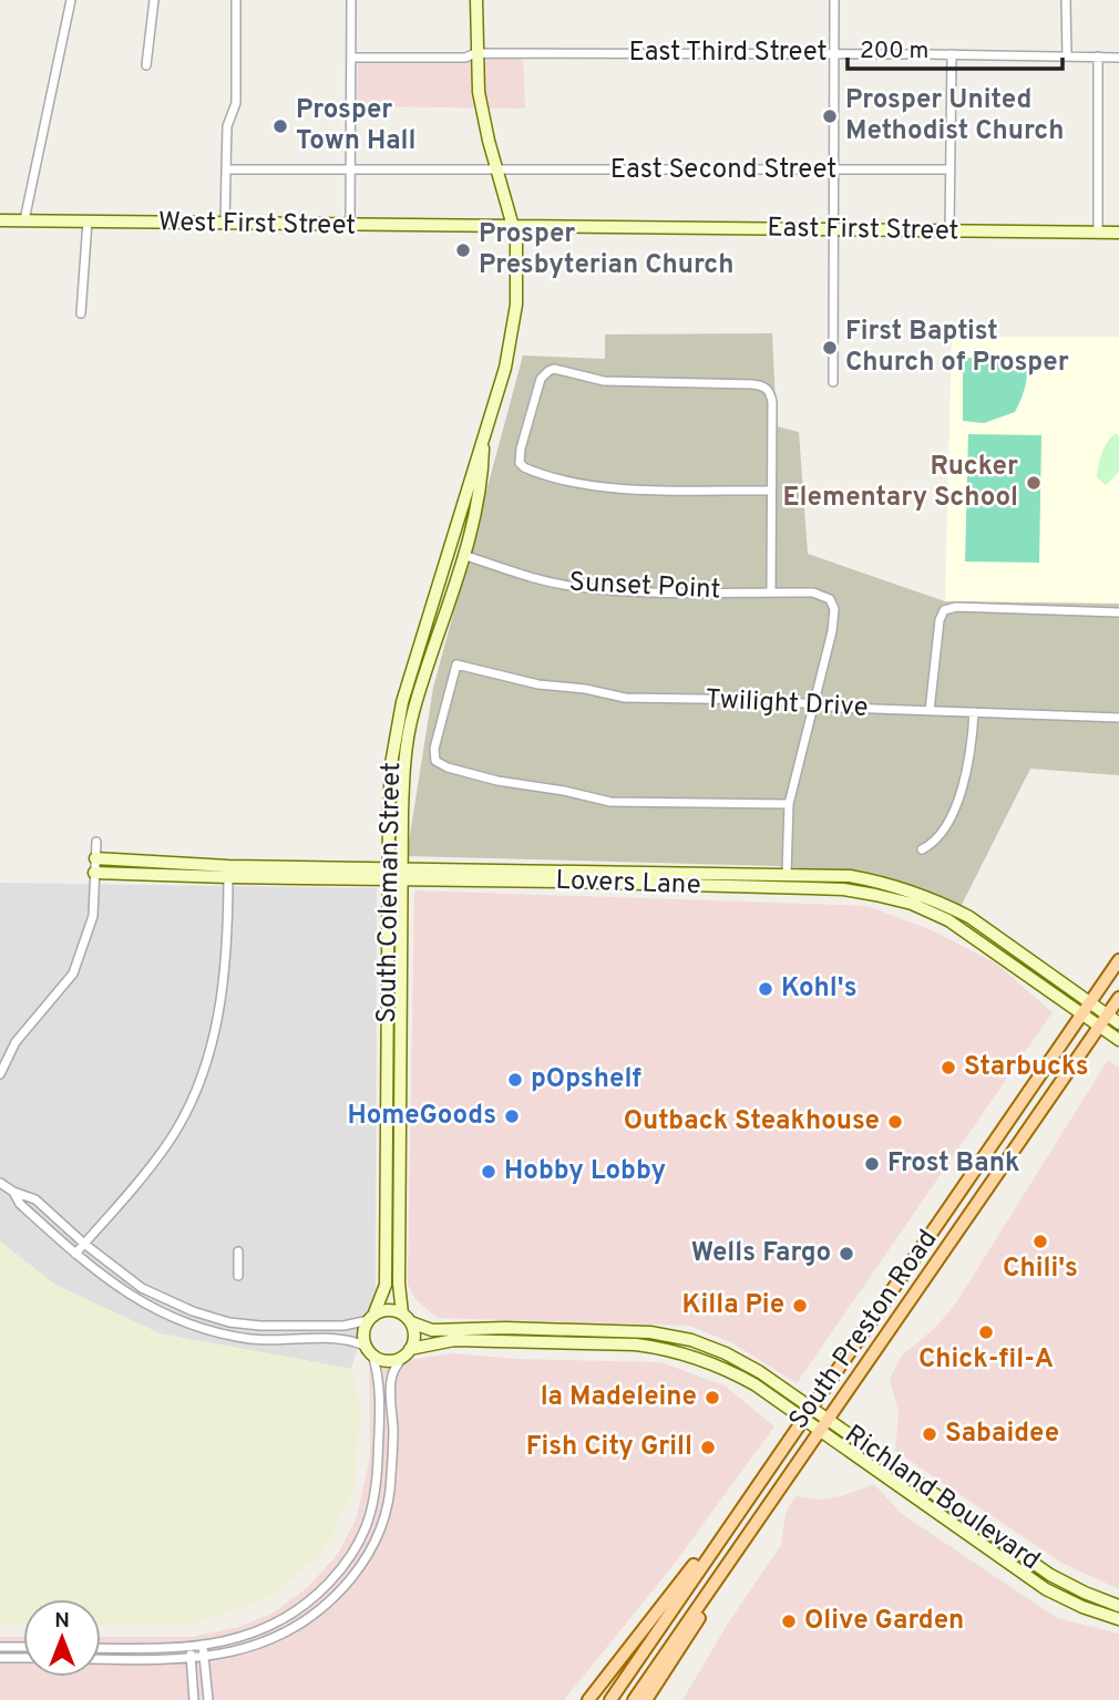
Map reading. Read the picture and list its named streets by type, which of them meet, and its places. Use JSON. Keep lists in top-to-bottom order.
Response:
{
  "streets": {
    "main road": ["South Preston Road"],
    "street": [
      "East Third Street",
      "East Second Street",
      "West First Street",
      "East First Street",
      "Sunset Point",
      "Twilight Drive",
      "Lovers Lane",
      "South Coleman Street",
      "Richland Boulevard"
    ]
  },
  "crossings": [
    ["East Third Street", "South Coleman Street"],
    ["East Second Street", "South Coleman Street"],
    ["West First Street", "East First Street"],
    ["West First Street", "South Coleman Street"],
    ["East First Street", "South Coleman Street"],
    ["Sunset Point", "Twilight Drive"],
    ["Sunset Point", "South Coleman Street"],
    ["Lovers Lane", "South Coleman Street"],
    ["Lovers Lane", "South Preston Road"],
    ["South Coleman Street", "Richland Boulevard"],
    ["South Preston Road", "Richland Boulevard"]
  ],
  "places": [
    "Prosper United Methodist Church",
    "Prosper Town Hall",
    "Prosper Presbyterian Church",
    "First Baptist Church of Prosper",
    "Rucker Elementary School",
    "Kohl's",
    "Starbucks",
    "pOpshelf",
    "HomeGoods",
    "Outback Steakhouse",
    "Frost Bank",
    "Hobby Lobby",
    "Chili's",
    "Wells Fargo",
    "Killa Pie",
    "Chick-fil-A",
    "la Madeleine",
    "Sabaidee",
    "Fish City Grill",
    "Olive Garden"
  ],
  "scale_bar": "200 m",
  "north": "top"
}
